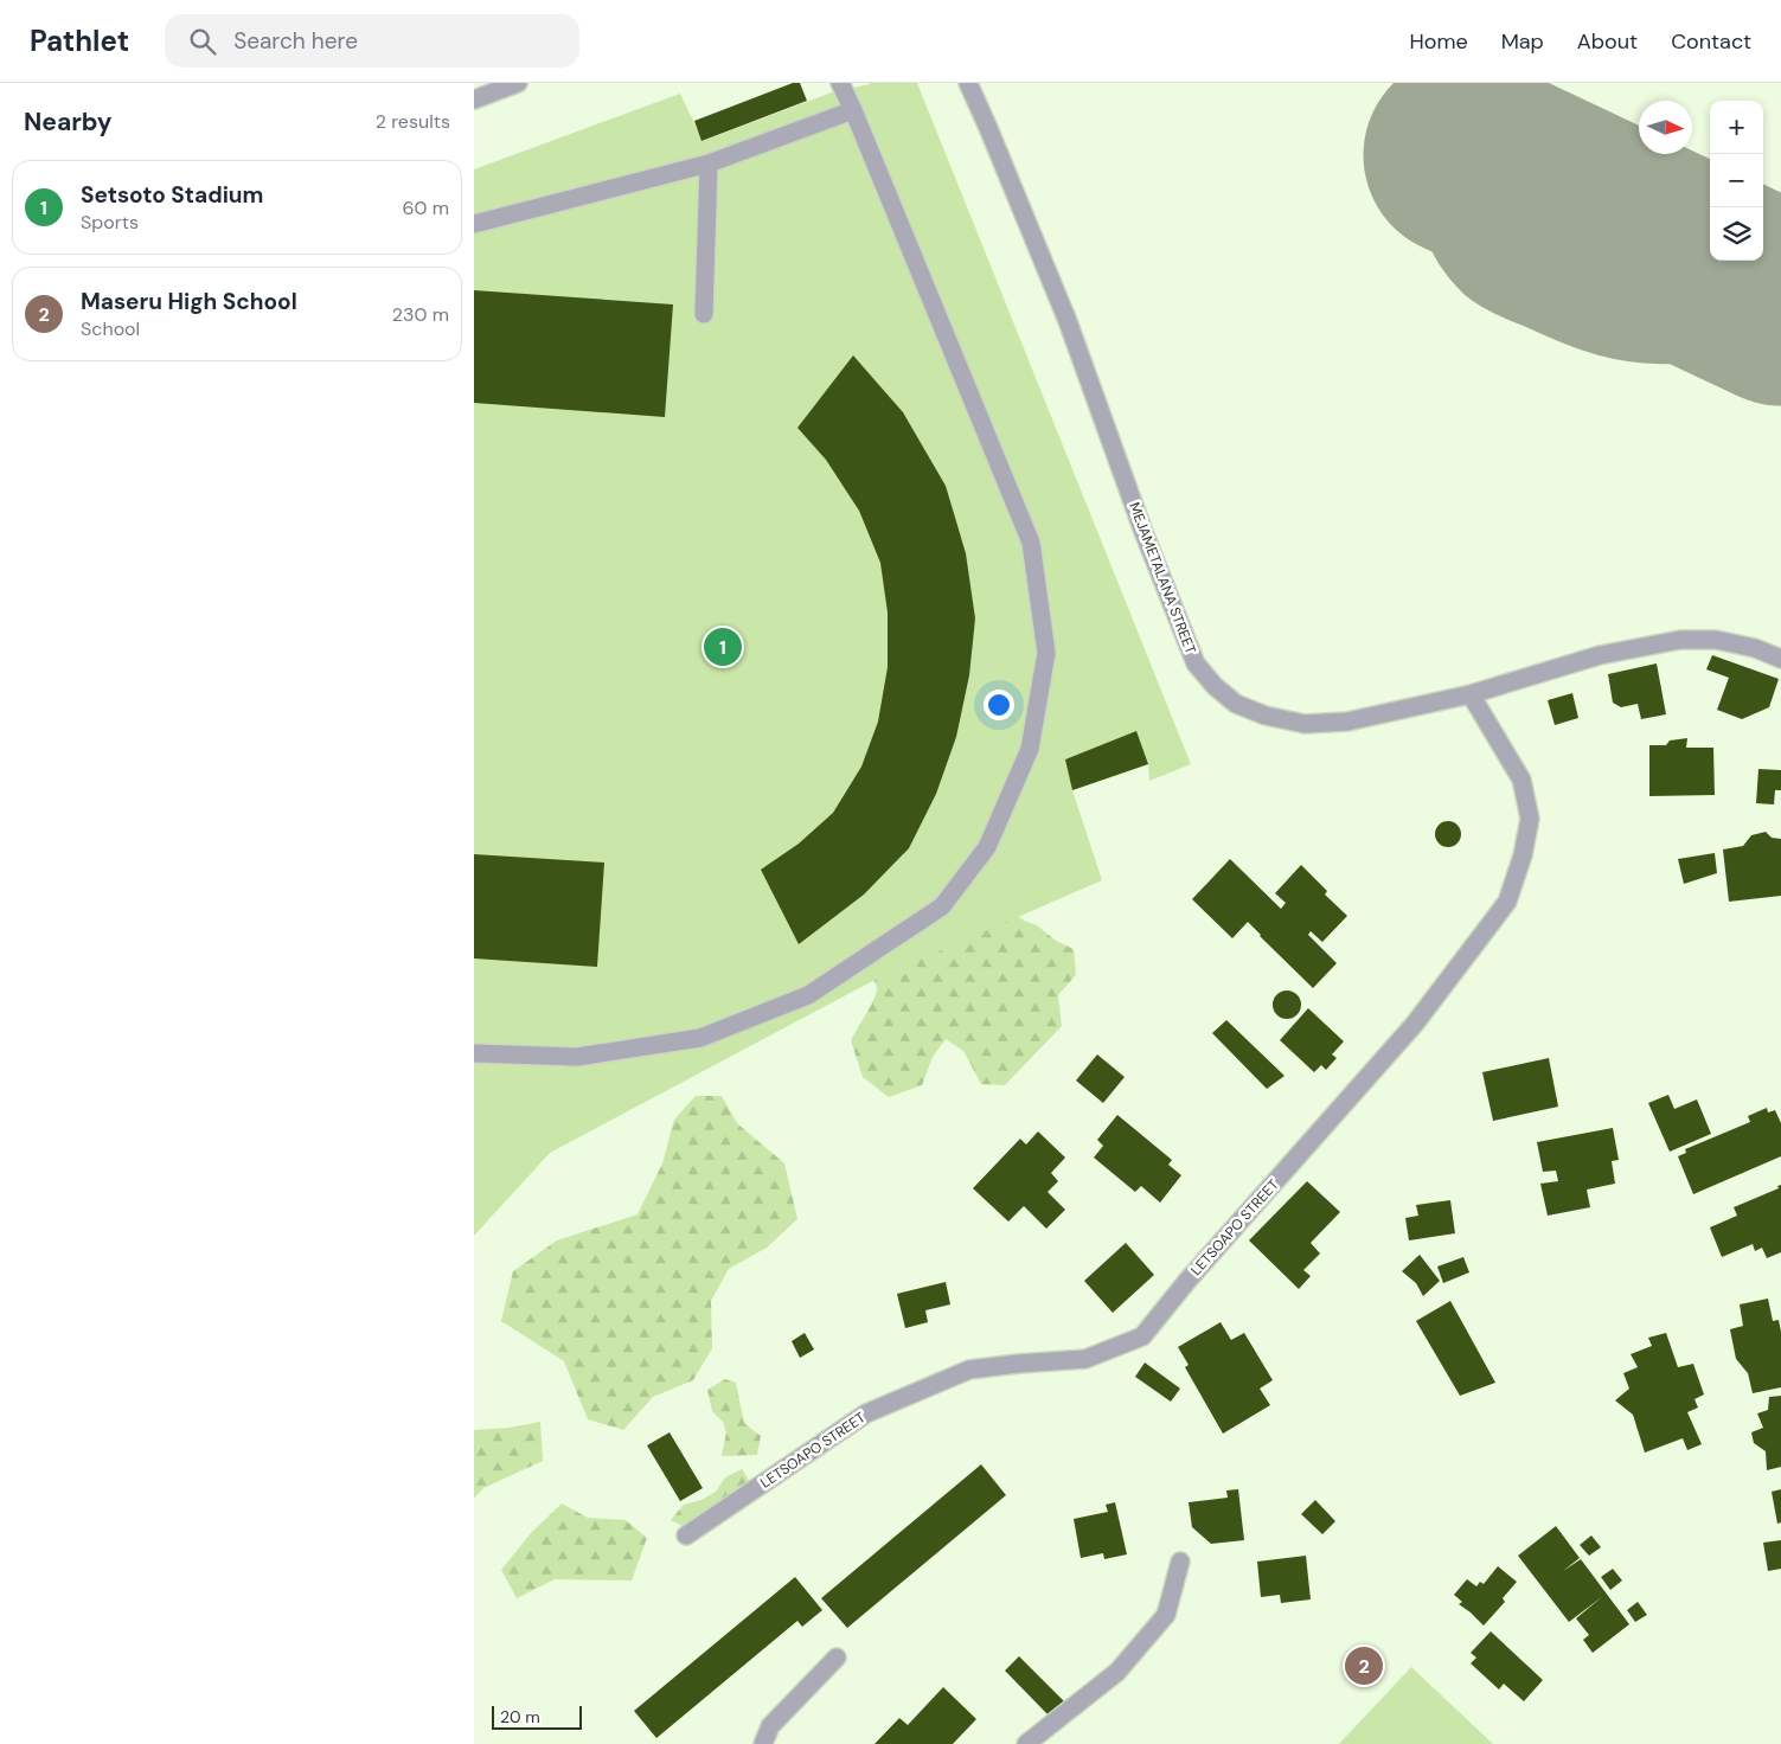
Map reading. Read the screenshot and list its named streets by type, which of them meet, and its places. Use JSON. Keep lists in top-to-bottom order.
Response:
{
  "streets": {
    "street": ["MEJAMETALANA STREET", "LETSOAPO STREET"]
  },
  "crossings": [
    ["MEJAMETALANA STREET", "LETSOAPO STREET"]
  ],
  "scale_bar": "20 m",
  "north": "right",
  "page": {
    "header": "Pathlet",
    "search": "Search here",
    "nav": [
      "Home",
      "Map",
      "About",
      "Contact"
    ],
    "heading": ["Nearby", "2 results"],
    "map_buttons": ["+", "−"],
    "list": [
      {
        "mark": "1",
        "name": "Setsoto Stadium",
        "note": "Sports",
        "value": "60 m"
      },
      {
        "mark": "2",
        "name": "Maseru High School",
        "note": "School",
        "value": "230 m"
      }
    ],
    "pins": ["1", "2"],
    "scale": "20 m"
  }
}
